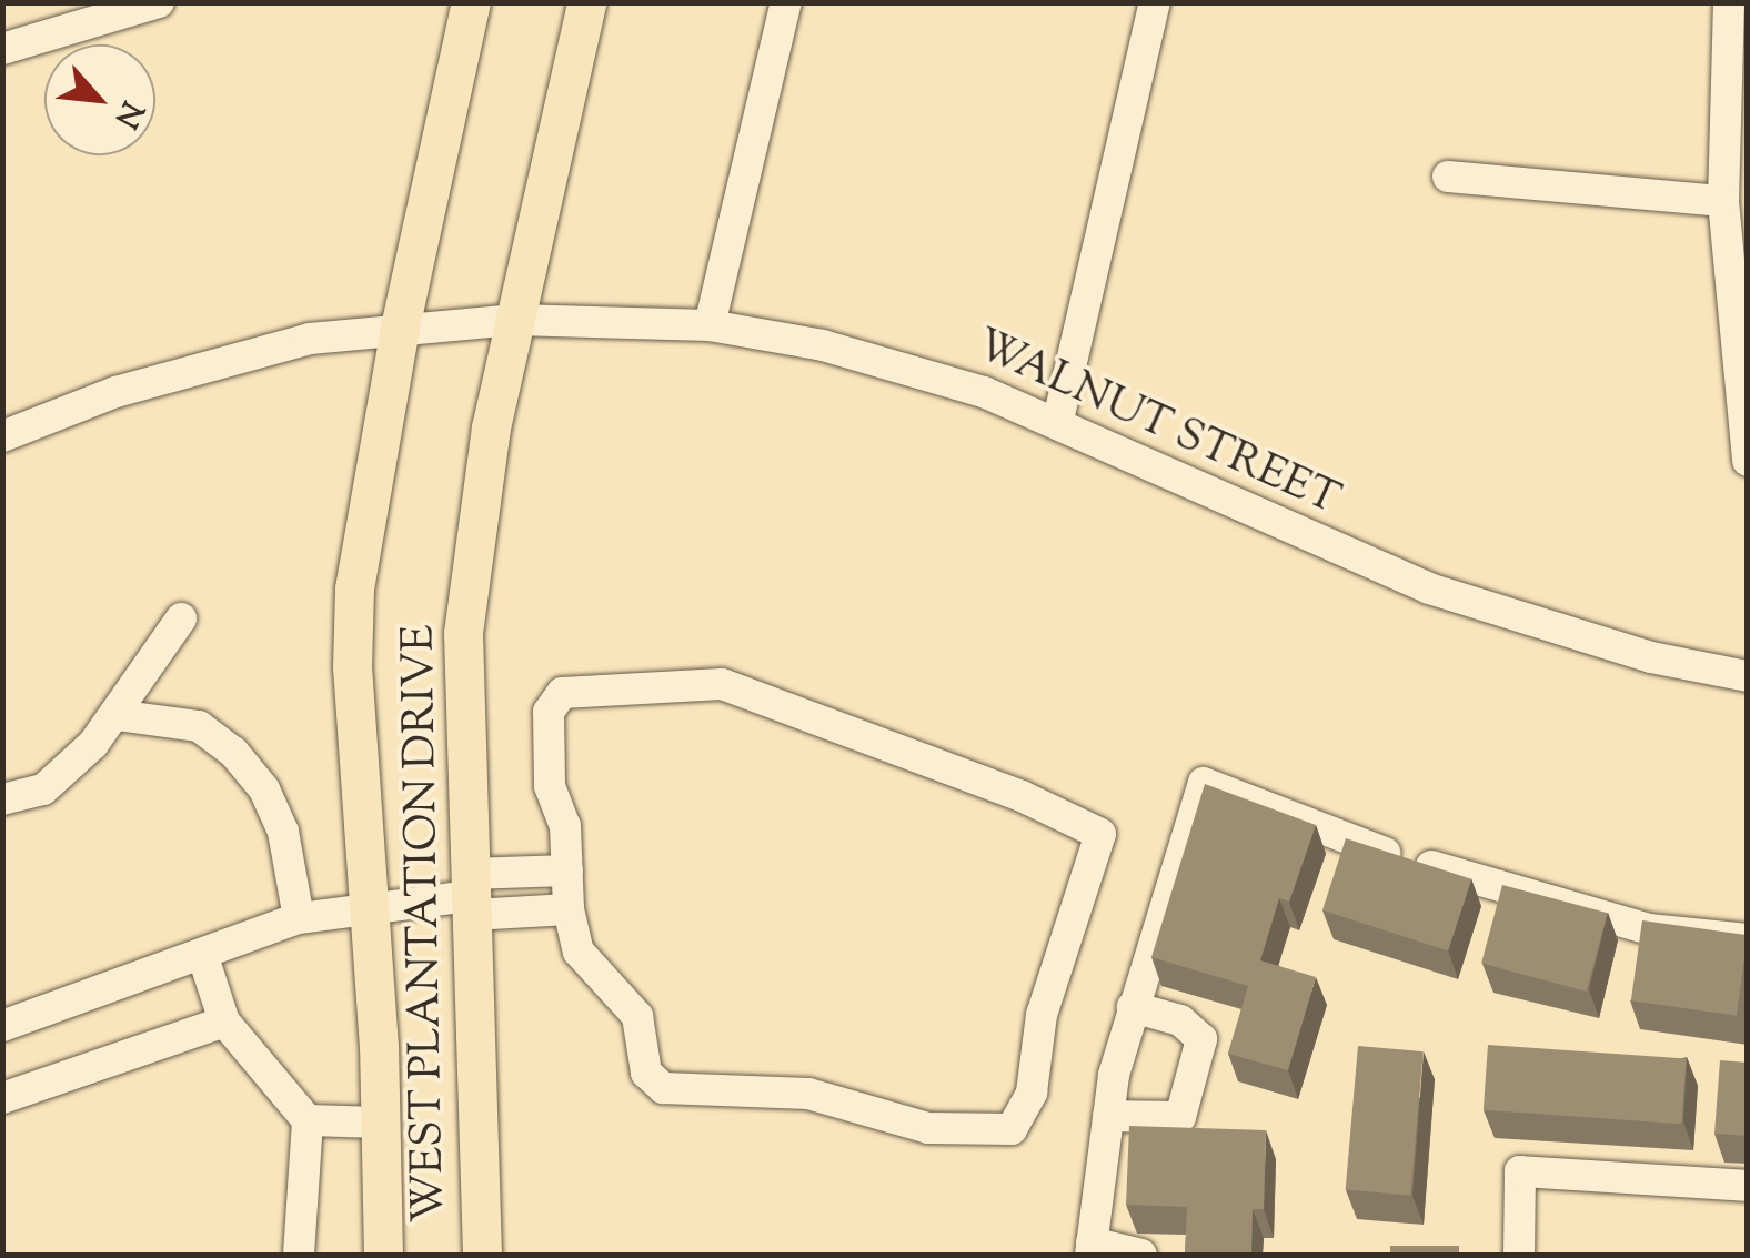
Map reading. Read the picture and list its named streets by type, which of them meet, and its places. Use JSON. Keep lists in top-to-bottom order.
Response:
{
  "streets": {
    "main road": ["WEST PLANTATION DRIVE"],
    "street": ["WALNUT STREET"]
  },
  "crossings": [
    ["WALNUT STREET", "WEST PLANTATION DRIVE"]
  ],
  "north": "bottom right"
}
